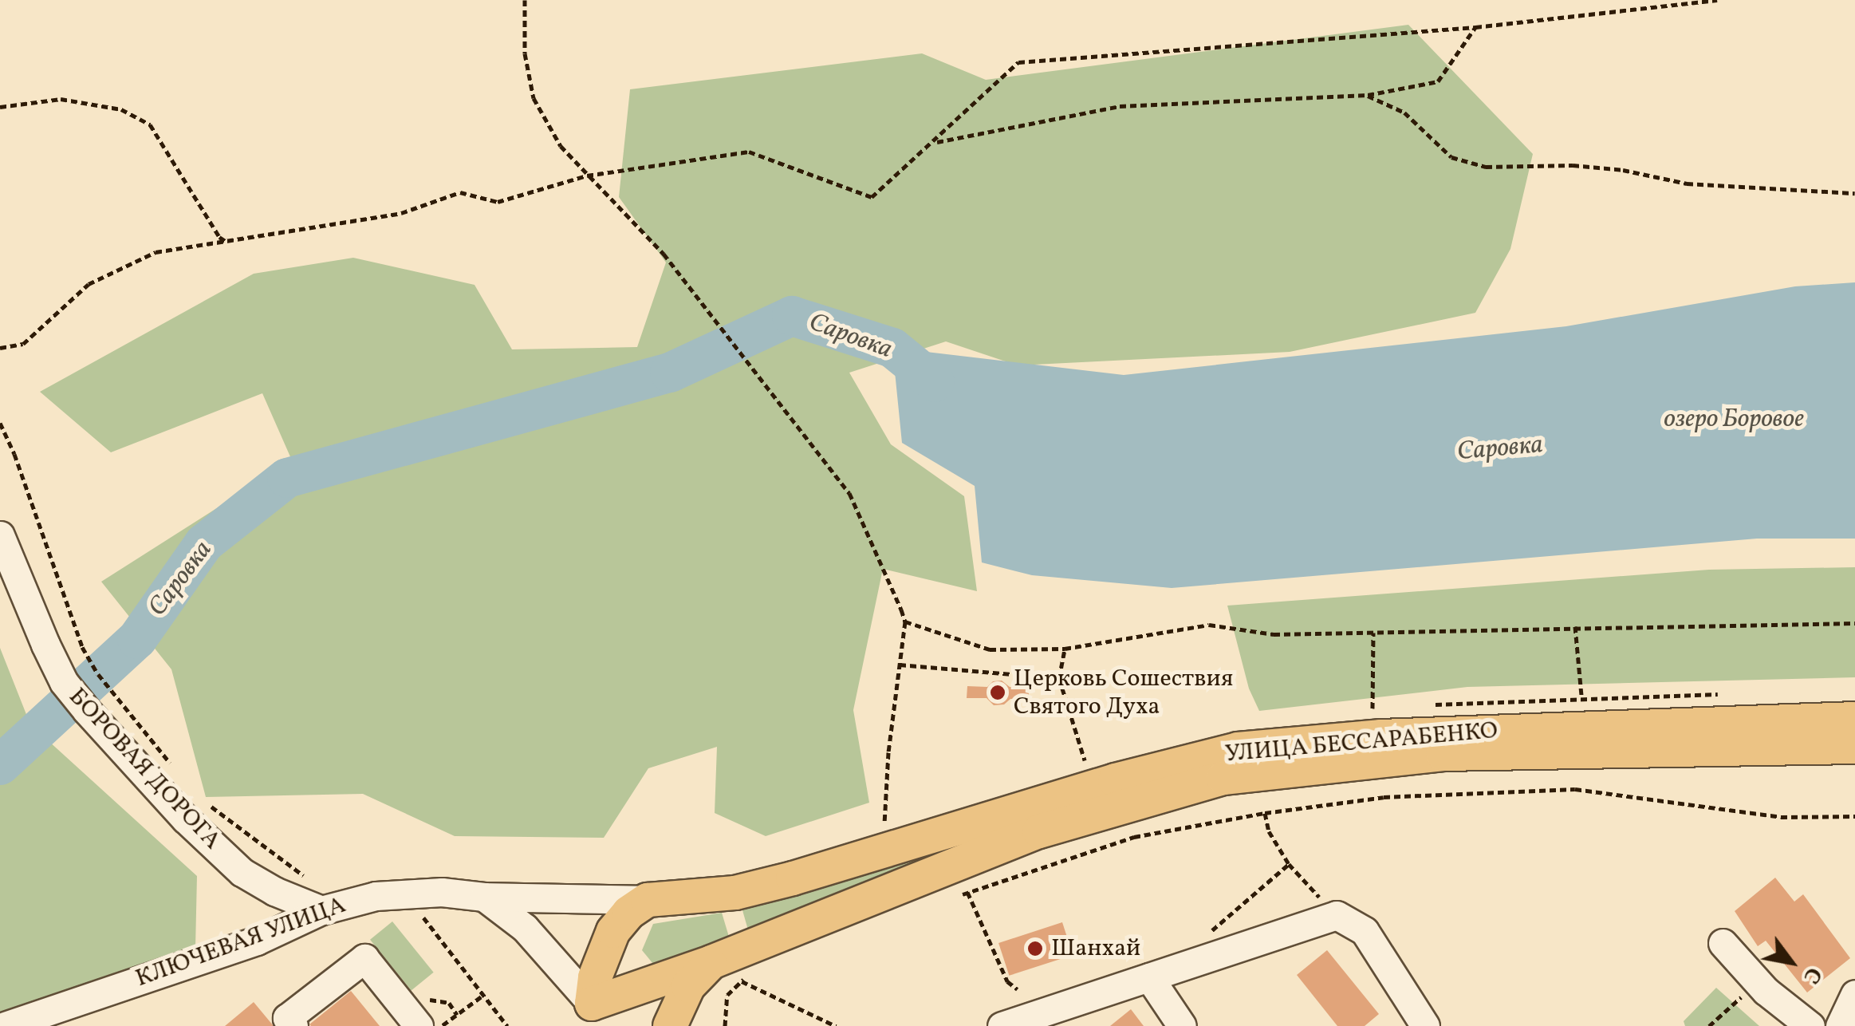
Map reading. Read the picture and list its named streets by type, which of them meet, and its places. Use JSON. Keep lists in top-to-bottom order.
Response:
{
  "streets": {
    "main road": ["УЛИЦА БЕССАРАБЕНКО"],
    "street": ["БОРОВАЯ ДОРОГА", "КЛЮЧЕВАЯ УЛИЦА"]
  },
  "crossings": [
    ["УЛИЦА БЕССАРАБЕНКО", "КЛЮЧЕВАЯ УЛИЦА"],
    ["БОРОВАЯ ДОРОГА", "КЛЮЧЕВАЯ УЛИЦА"]
  ],
  "water": ["Саровка", "озеро Боровое"],
  "places": ["Церковь Сошествия Святого Духа", "Шанхай"],
  "north": "bottom right"
}
